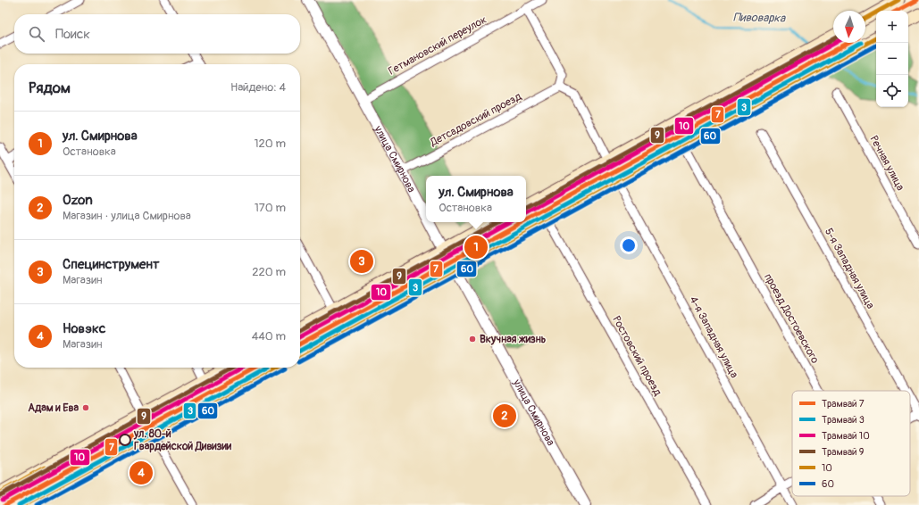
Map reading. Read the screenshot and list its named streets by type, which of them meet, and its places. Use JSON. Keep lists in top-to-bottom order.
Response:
{
  "streets": {
    "street": [
      "Гетмановский переулок",
      "Детсадовский проезд",
      "улица Смирнова",
      "Речная улица",
      "5-я Западная улица",
      "проезд Достоевского",
      "4-я Западная улица",
      "Ростовский проезд"
    ]
  },
  "crossings": [
    ["Гетмановский переулок", "улица Смирнова"],
    ["Детсадовский проезд", "улица Смирнова"]
  ],
  "water": ["Пивоварка"],
  "places": ["Вкучная жизнь", "Адам и Ева", "ул. 80-й Гвардейской Дивизии"],
  "lines": [
    "tram line 7",
    "transit line 10",
    "tram line 9",
    "tram line 3",
    "tram line 10",
    "transit line 60"
  ],
  "legend": [
    "Трамвай 7",
    "Трамвай 3",
    "Трамвай 10",
    "Трамвай 9",
    "10",
    "60"
  ],
  "north": "bottom",
  "page": {
    "map_buttons": ["+", "−"],
    "search": "Поиск",
    "heading": ["Рядом", "Найдено: 4"],
    "list": [
      {
        "mark": "1",
        "name": "ул. Смирнова",
        "note": "Остановка",
        "value": "120 m"
      },
      {
        "mark": "2",
        "name": "Ozon",
        "note": "Магазин · улица Смирнова",
        "value": "170 m"
      },
      {
        "mark": "3",
        "name": "Специнструмент",
        "note": "Магазин",
        "value": "220 m"
      },
      {
        "mark": "4",
        "name": "Новэкс",
        "note": "Магазин",
        "value": "440 m"
      }
    ],
    "popup": ["ул. Смирнова", "Остановка"],
    "pins": [
      "1",
      "3",
      "2",
      "4"
    ]
  }
}
